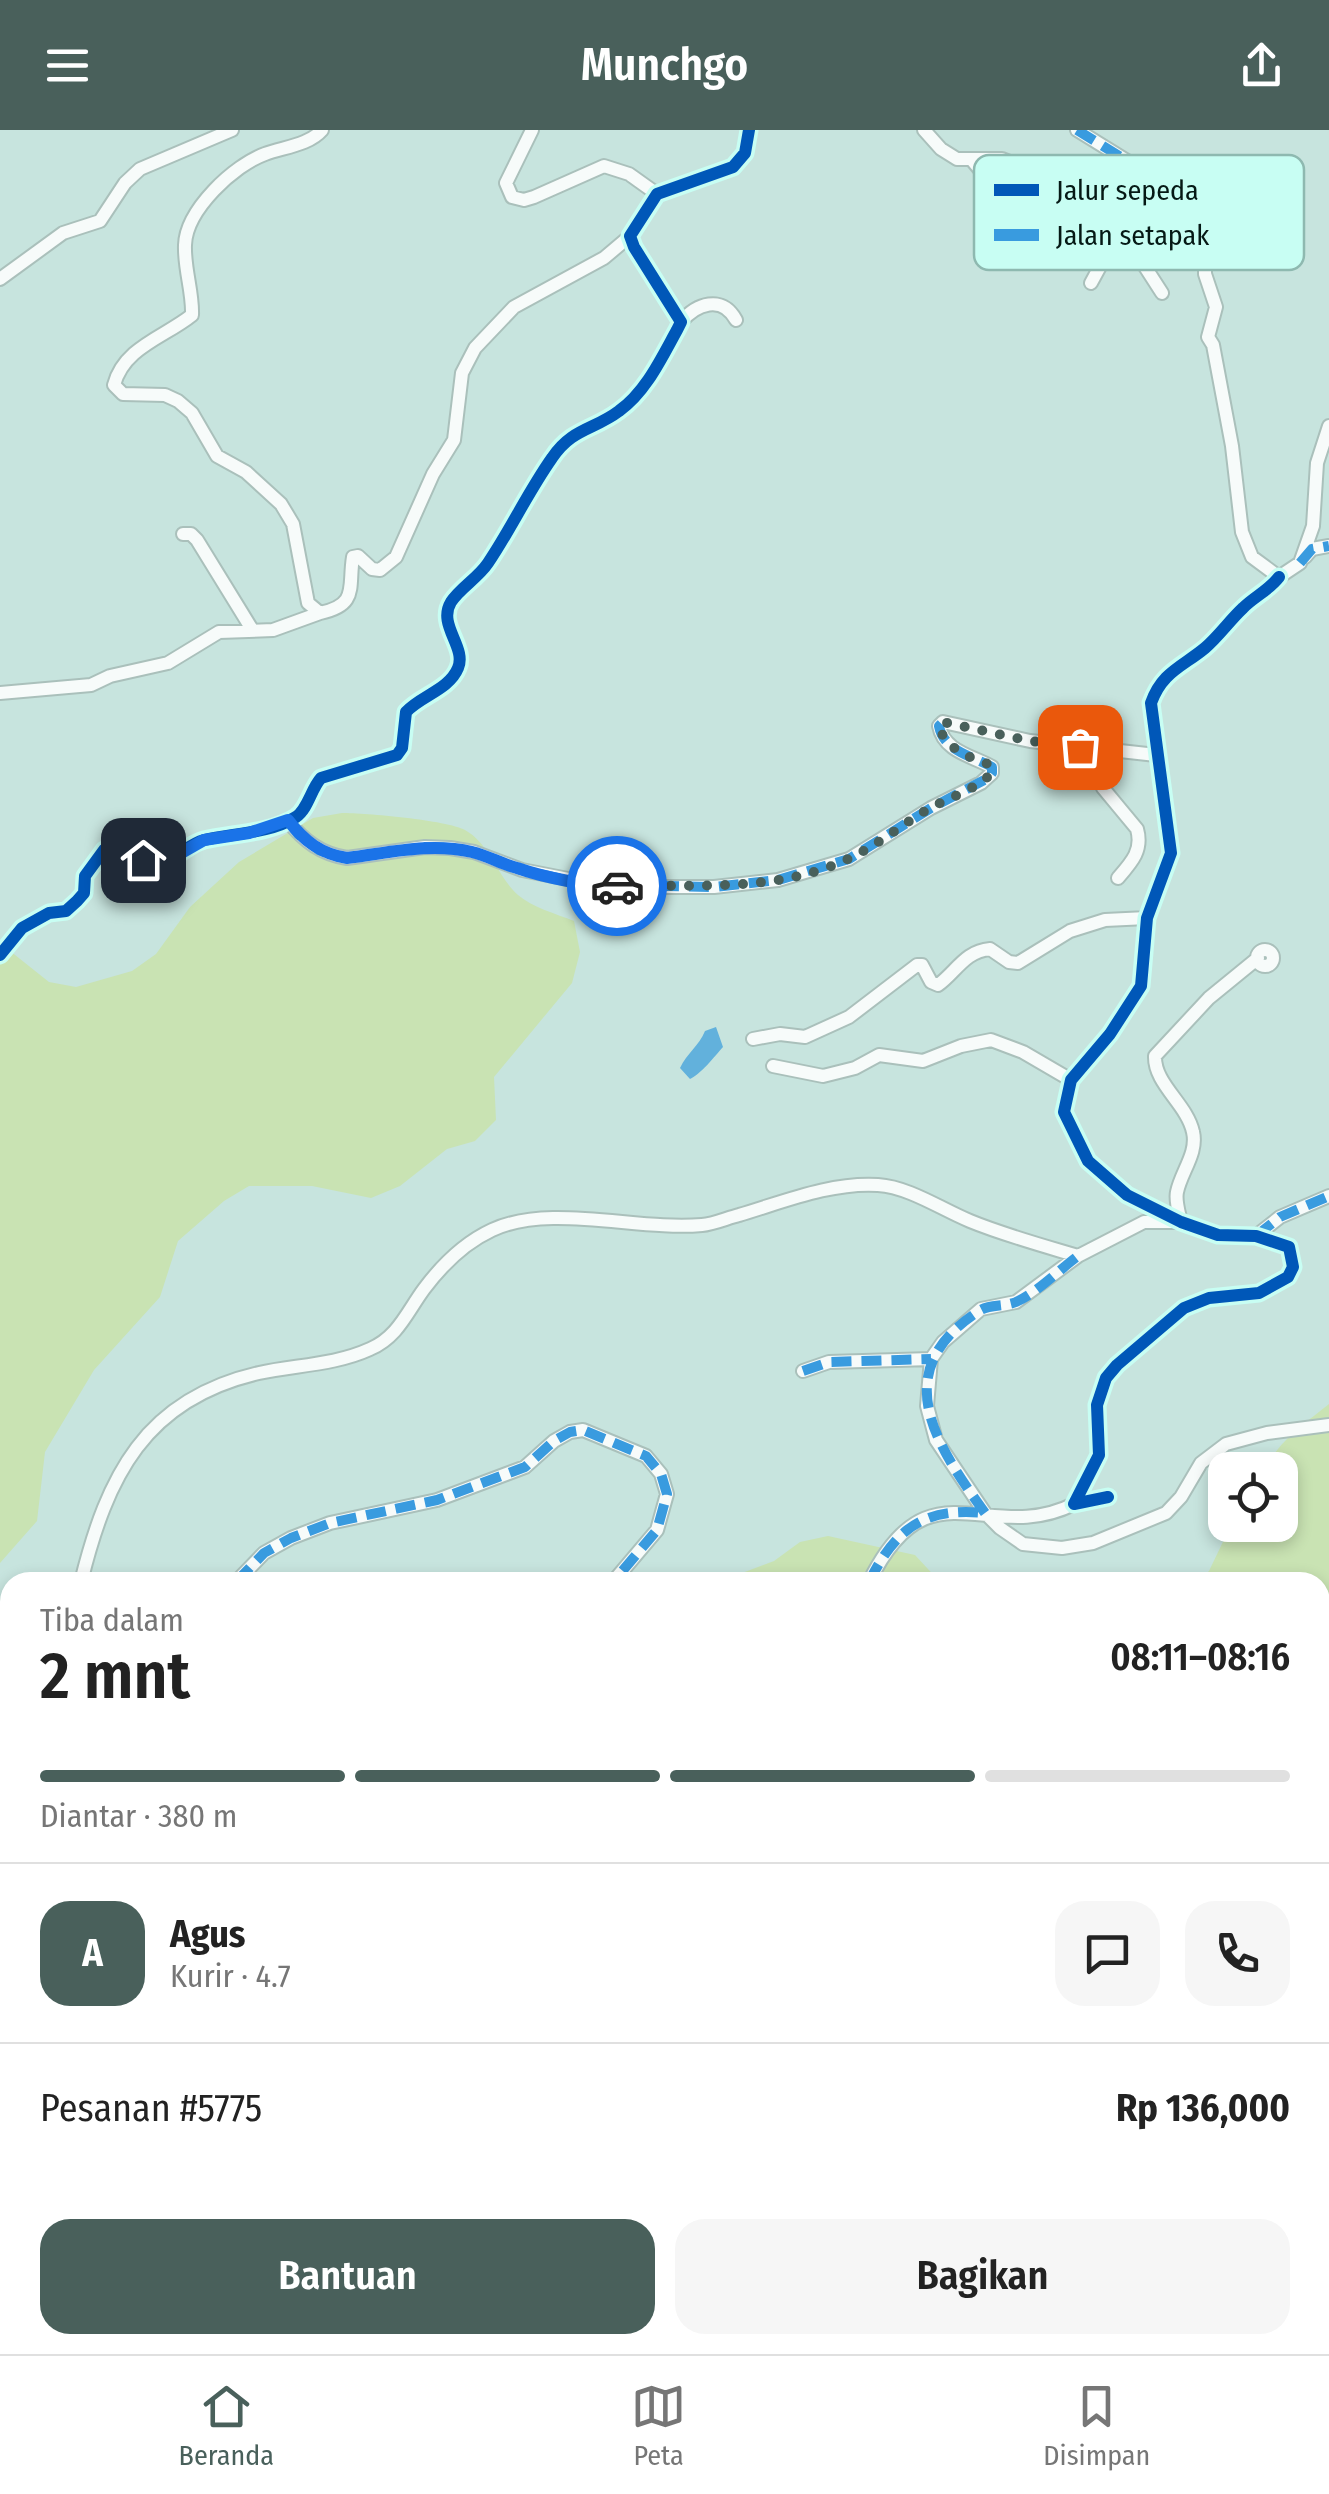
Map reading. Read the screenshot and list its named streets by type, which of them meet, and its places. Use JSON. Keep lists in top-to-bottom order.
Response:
{
  "legend": ["Jalur sepeda", "Jalan setapak"],
  "page": {
    "header": "Munchgo",
    "heading": ["2 mnt", "Tiba dalam", "08:11–08:16"],
    "panel": [
      "Agus",
      "Kurir · 4.7",
      "Pesanan #5775",
      "Rp 136,000"
    ],
    "bar": "Diantar · 380 m",
    "round": "A",
    "buttons": ["Bantuan", "Bagikan"],
    "tabs": ["Beranda", "Peta", "Disimpan"]
  }
}
